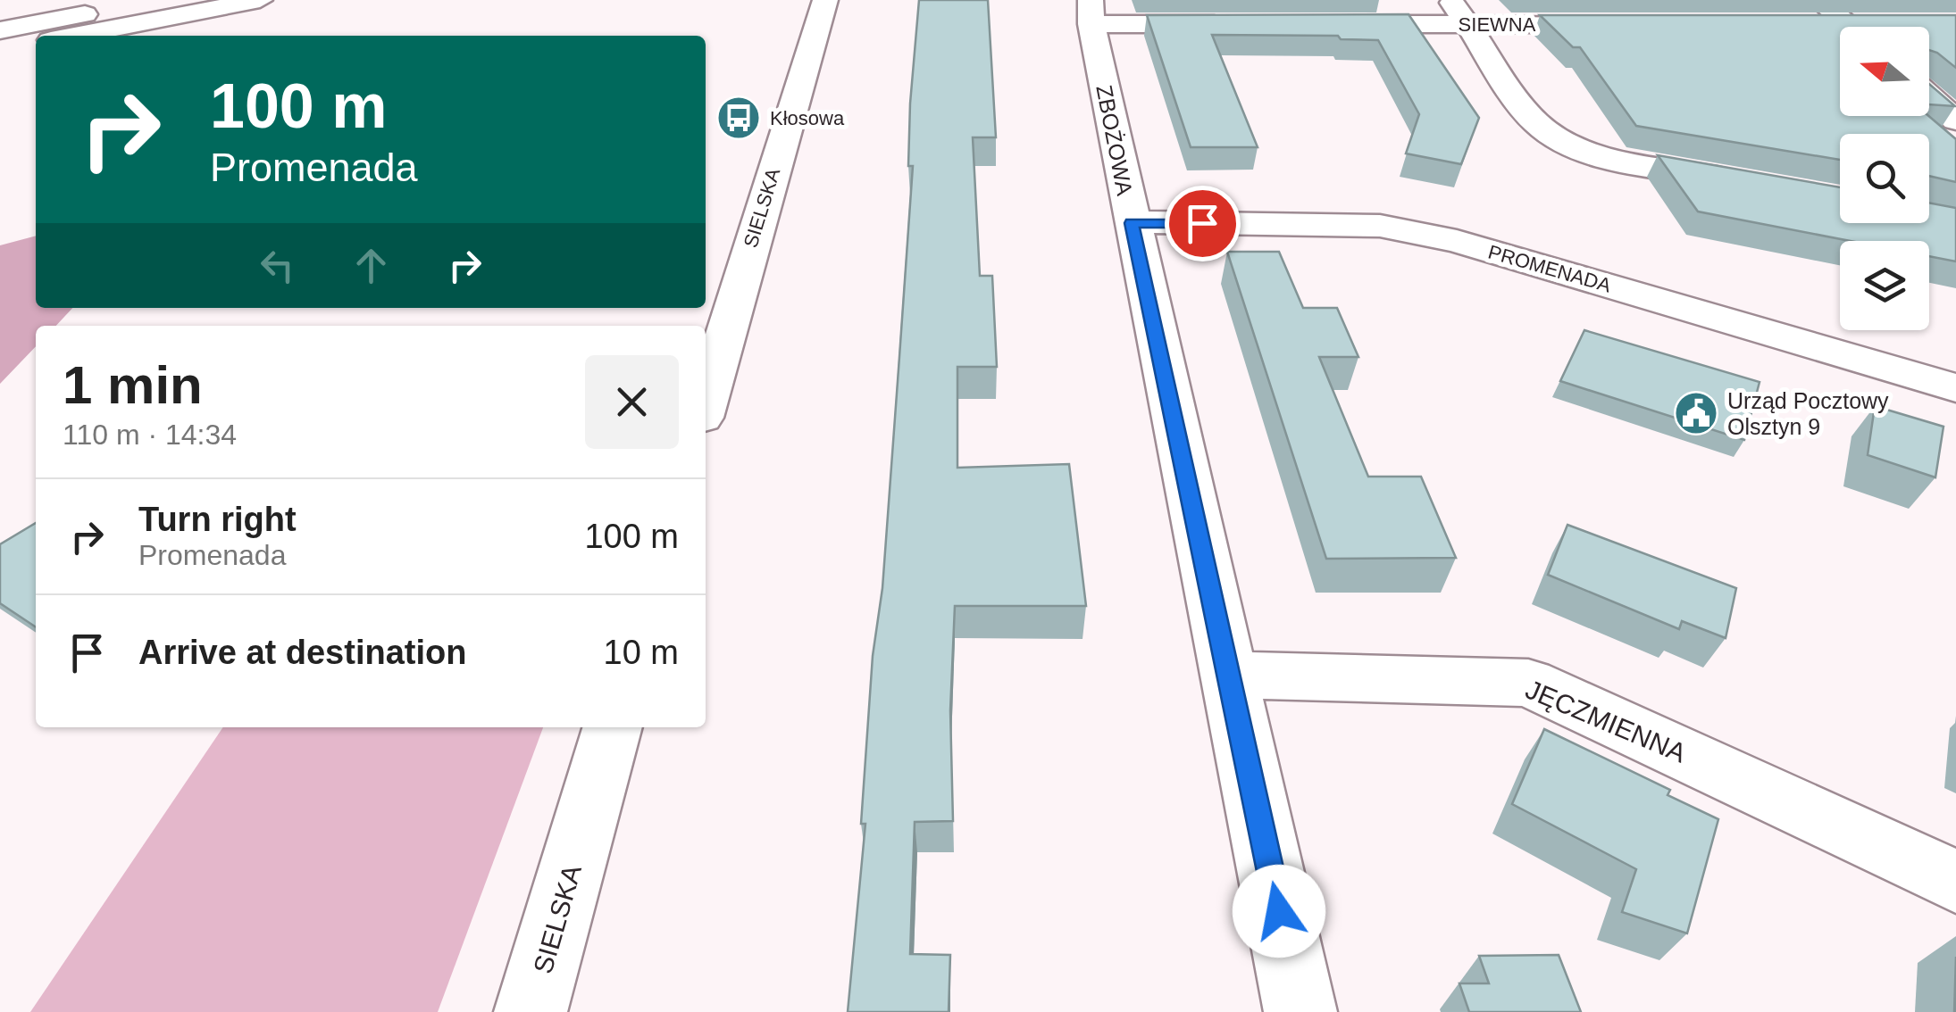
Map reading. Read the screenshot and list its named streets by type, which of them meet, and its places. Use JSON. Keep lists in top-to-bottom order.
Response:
{
  "streets": {
    "street": [
      "SIEWNA",
      "ZBOŻOWA",
      "SIELSKA",
      "PROMENADA",
      "JĘCZMIENNA"
    ]
  },
  "crossings": [
    ["ZBOŻOWA", "PROMENADA"],
    ["ZBOŻOWA", "JĘCZMIENNA"]
  ],
  "places": {
    "bus stop": ["Kłosowa"],
    "public building": ["Urząd Pocztowy Olsztyn 9"]
  },
  "north": "left",
  "page": {
    "turn": ["100 m", "Promenada"],
    "heading": ["1 min", "110 m · 14:34"],
    "list": [
      {
        "name": "Turn right",
        "note": "Promenada",
        "value": "100 m"
      },
      {
        "name": "Arrive at destination",
        "value": "10 m"
      }
    ]
  }
}
